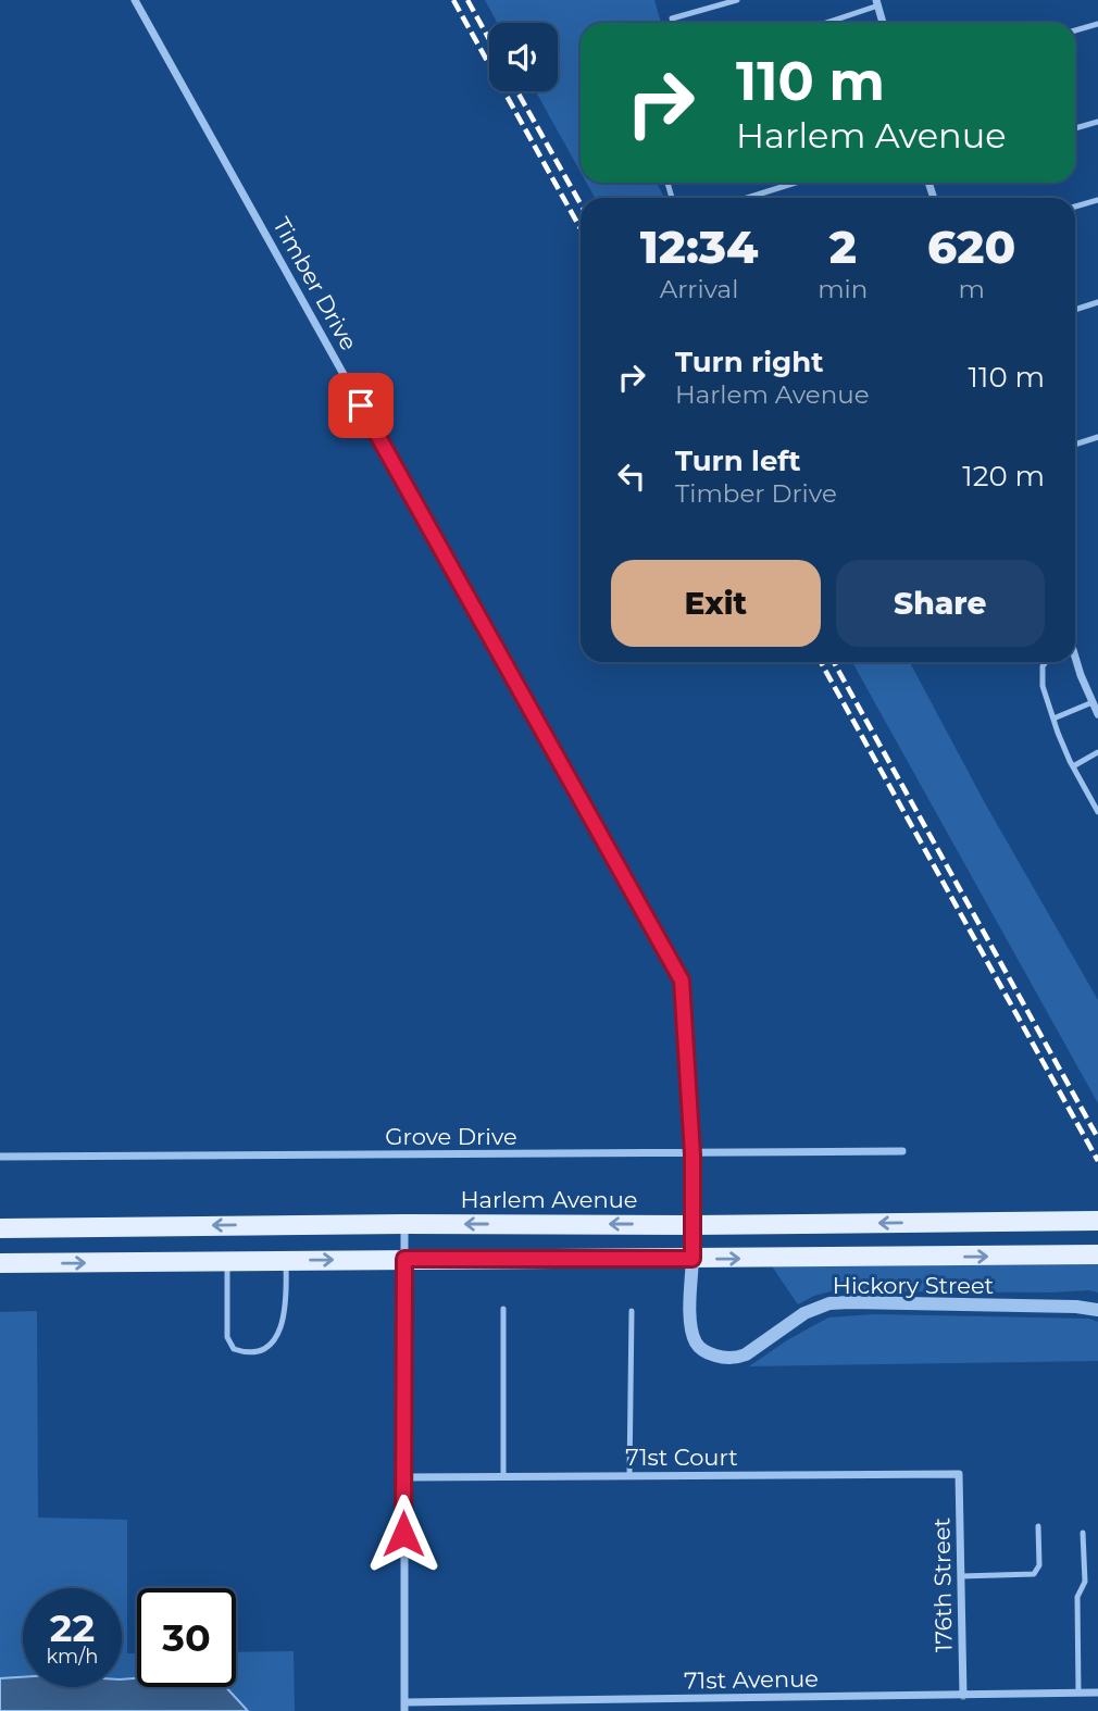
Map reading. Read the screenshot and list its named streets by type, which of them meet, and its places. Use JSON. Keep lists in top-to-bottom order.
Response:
{
  "streets": {
    "main road": ["Harlem Avenue"],
    "street": [
      "Timber Drive",
      "Grove Drive",
      "Hickory Street",
      "71st Court",
      "176th Street",
      "71st Avenue"
    ]
  },
  "crossings": [
    ["Timber Drive", "Grove Drive"],
    ["Timber Drive", "Harlem Avenue"],
    ["Timber Drive", "Hickory Street"],
    ["71st Court", "176th Street"],
    ["176th Street", "71st Avenue"]
  ],
  "page": {
    "turn": ["110 m", "Harlem Avenue"],
    "eta": [
      "12:34",
      "Arrival",
      "2",
      "min",
      "620",
      "m"
    ],
    "list": [
      {
        "name": "Turn right",
        "note": "Harlem Avenue",
        "value": "110 m"
      },
      {
        "name": "Turn left",
        "note": "Timber Drive",
        "value": "120 m"
      }
    ],
    "buttons": ["Exit", "Share"],
    "speed": "22 km/h",
    "limit": "30"
  }
}
